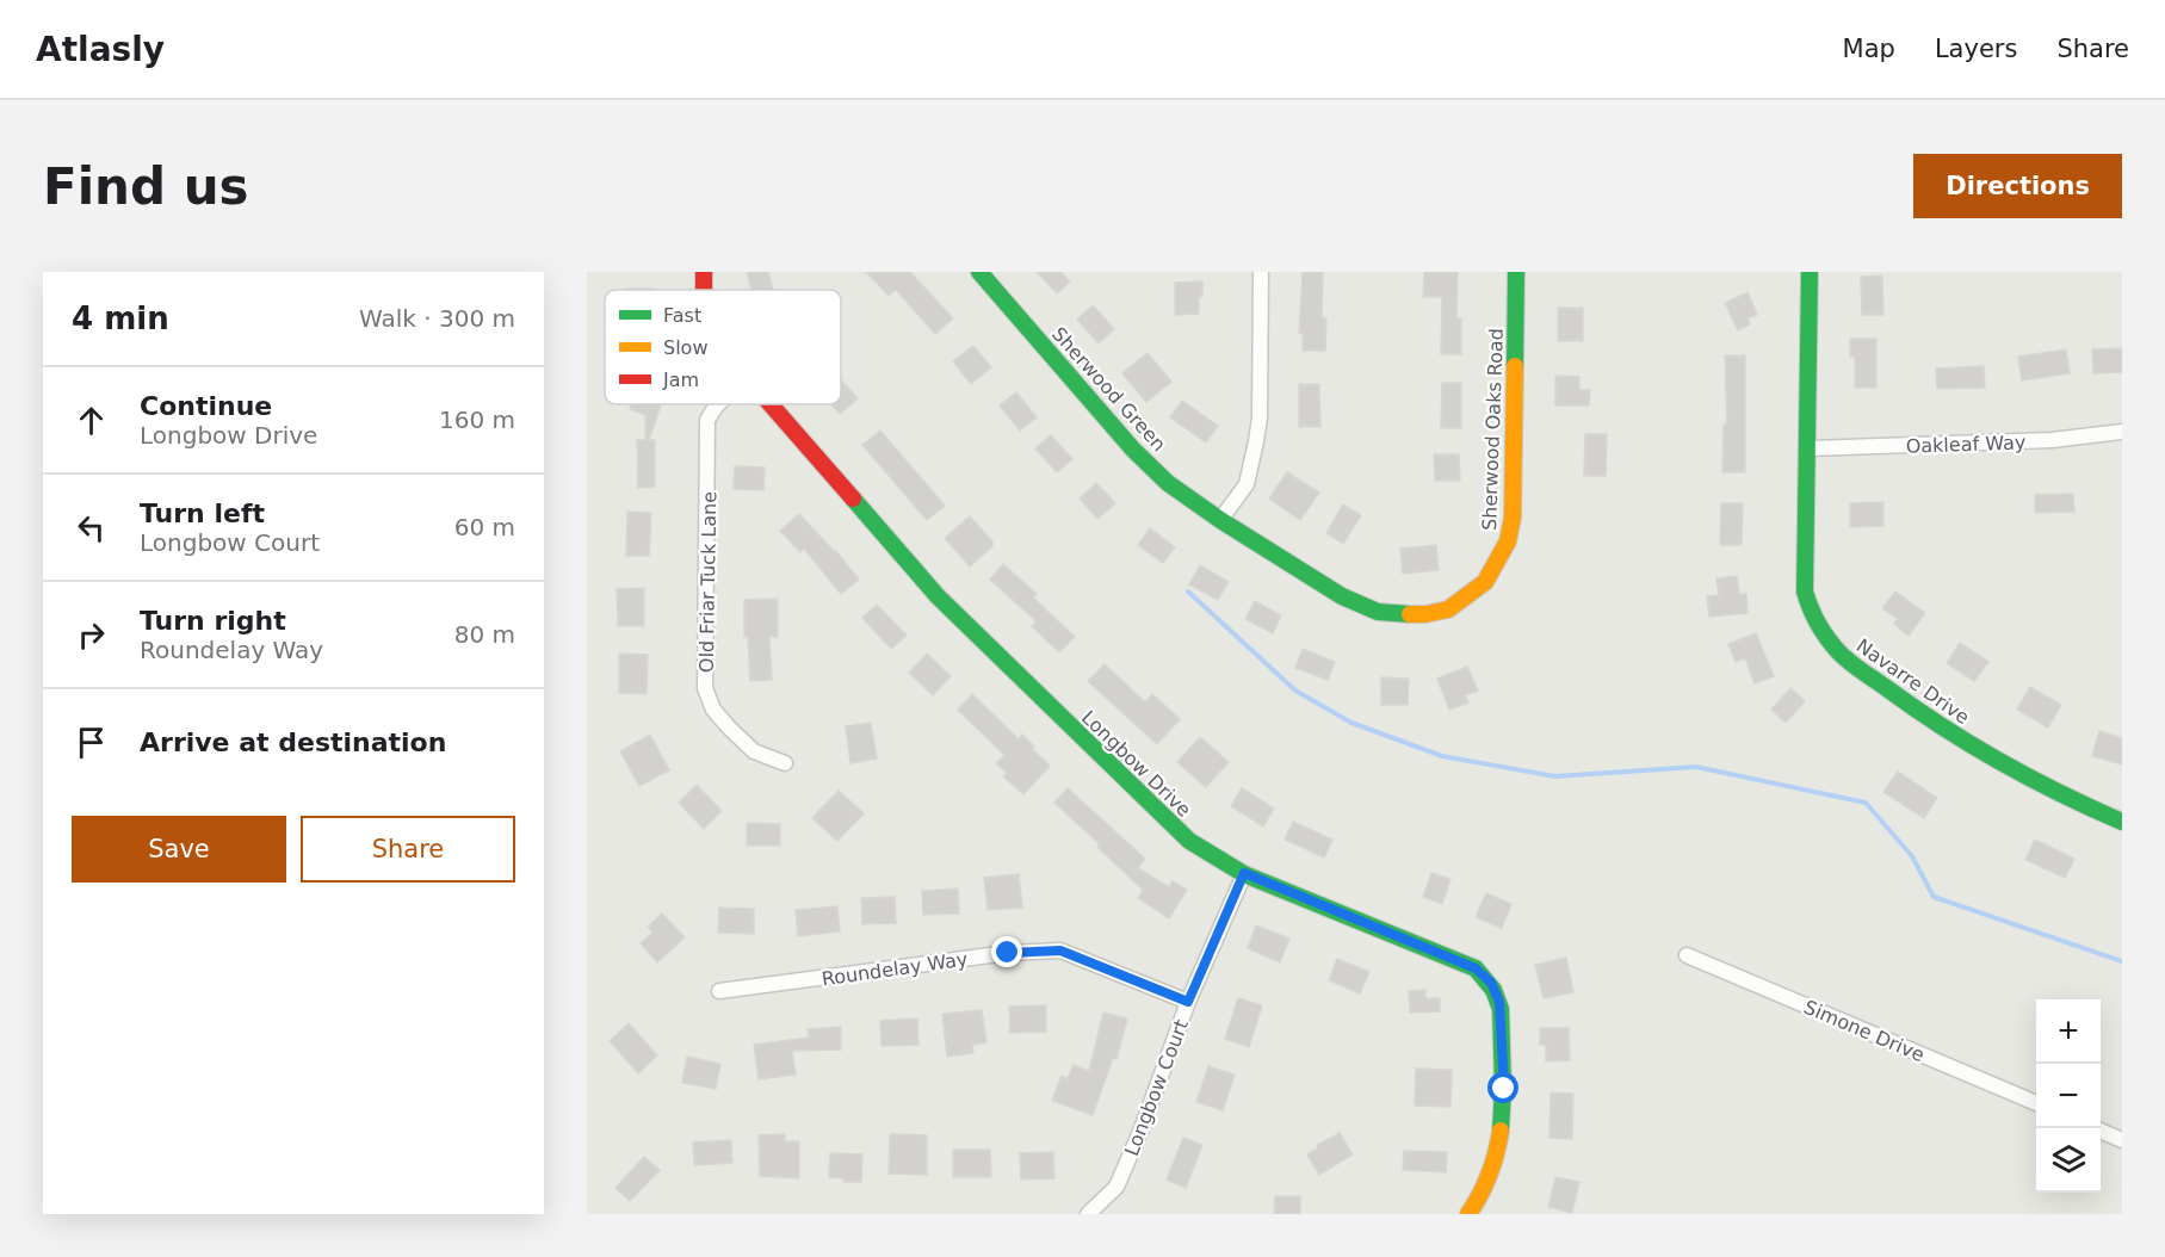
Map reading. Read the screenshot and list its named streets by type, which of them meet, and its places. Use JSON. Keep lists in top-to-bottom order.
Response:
{
  "streets": {
    "street": [
      "Sherwood Green",
      "Sherwood Oaks Road",
      "Oakleaf Way",
      "Old Friar Tuck Lane",
      "Navarre Drive",
      "Longbow Drive",
      "Roundelay Way",
      "Simone Drive",
      "Longbow Court"
    ]
  },
  "crossings": [
    ["Sherwood Green", "Sherwood Oaks Road"],
    ["Oakleaf Way", "Navarre Drive"],
    ["Longbow Drive", "Longbow Court"],
    ["Roundelay Way", "Longbow Court"]
  ],
  "legend": ["Fast", "Slow", "Jam"],
  "page": {
    "header": "Atlasly",
    "nav": ["Map", "Layers", "Share"],
    "buttons": [
      "Directions",
      ["Save", "Share"]
    ],
    "title": "Find us",
    "heading": ["4 min", "Walk · 300 m"],
    "list": [
      ["Continue", "Longbow Drive", "160 m"],
      ["Turn left", "Longbow Court", "60 m"],
      ["Turn right", "Roundelay Way", "80 m"],
      "Arrive at destination"
    ],
    "map_buttons": ["+", "−"]
  }
}
